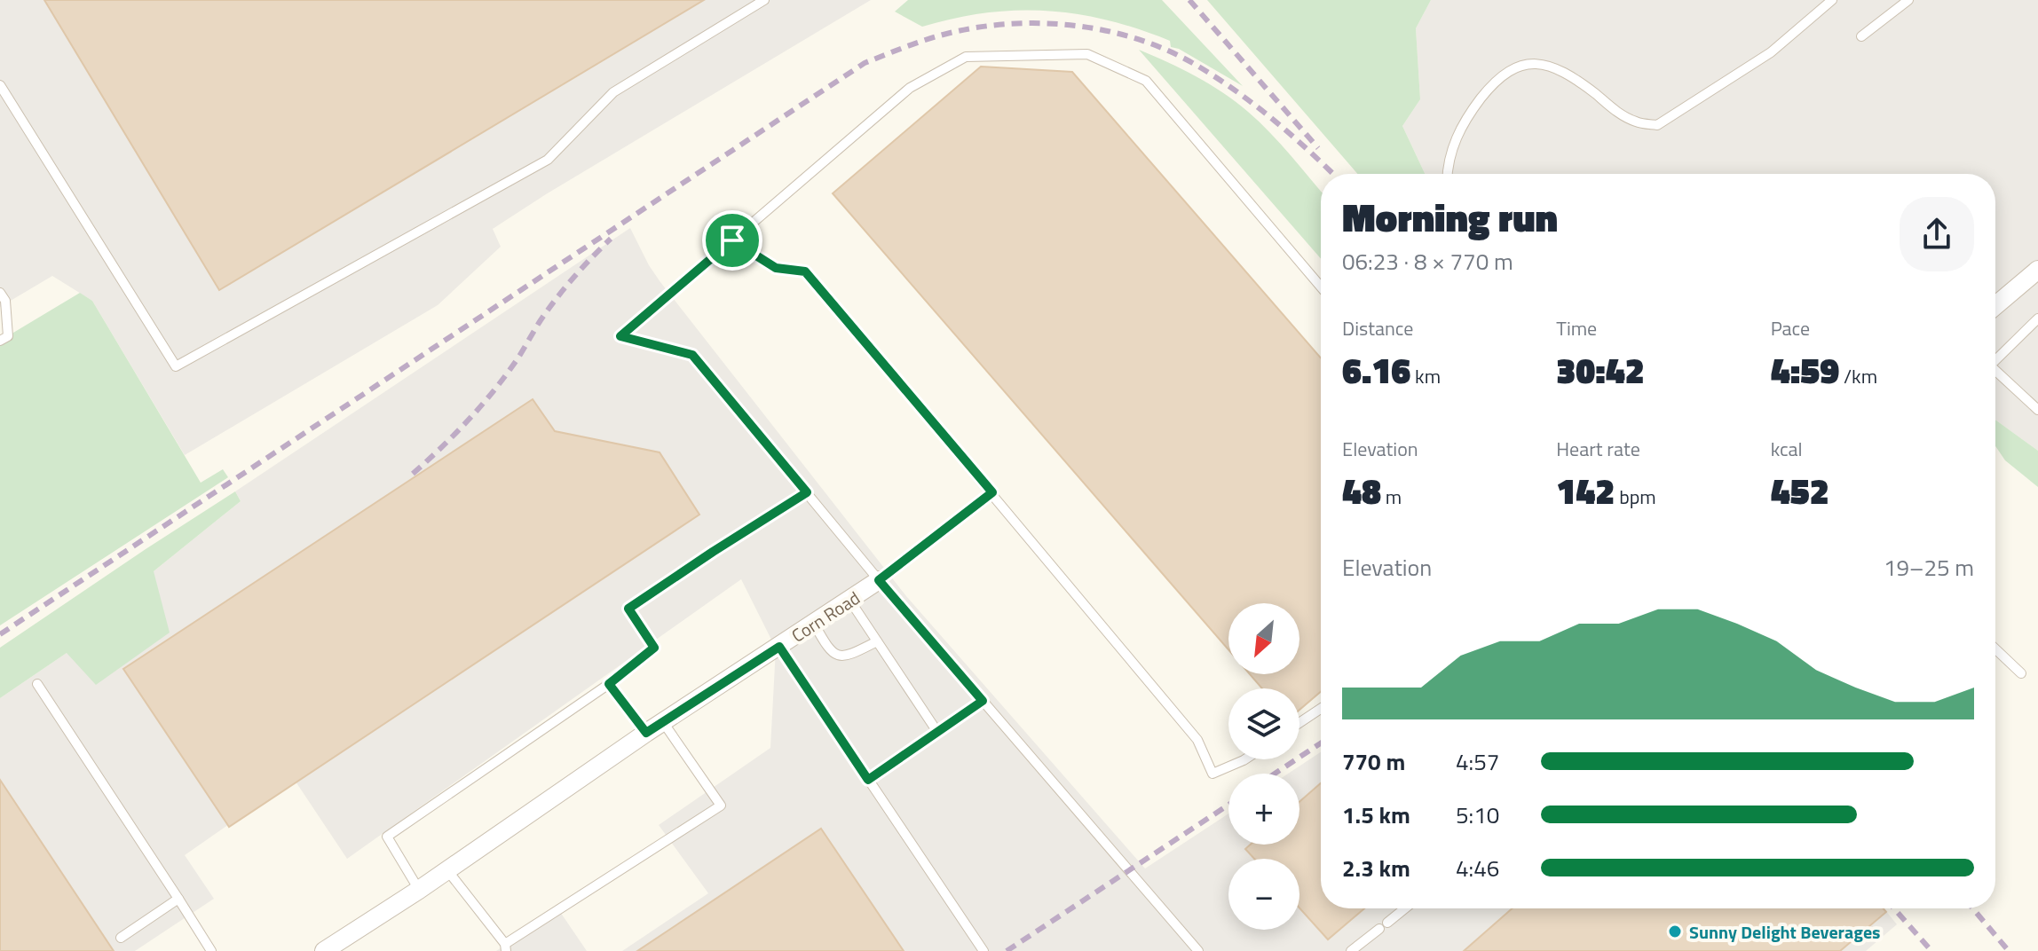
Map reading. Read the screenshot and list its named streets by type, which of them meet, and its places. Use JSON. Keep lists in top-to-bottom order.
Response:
{
  "streets": {
    "street": ["Corn Road"]
  },
  "places": ["Sunny Delight Beverages"],
  "north": "bottom left",
  "page": {
    "heading": ["Morning run", "06:23 · 8 × 770 m"],
    "stats": [
      ["Distance", "6.16 km"],
      ["Time", "30:42"],
      ["Pace", "4:59 /km"],
      ["Elevation", "48 m"],
      ["Heart rate", "142 bpm"],
      ["kcal", "452"]
    ],
    "chart": ["Elevation", "19–25 m"],
    "map_buttons": ["+", "−"],
    "list": [
      {
        "name": "770 m",
        "note": "4:57"
      },
      {
        "name": "1.5 km",
        "note": "5:10"
      },
      {
        "name": "2.3 km",
        "note": "4:46"
      }
    ]
  }
}
